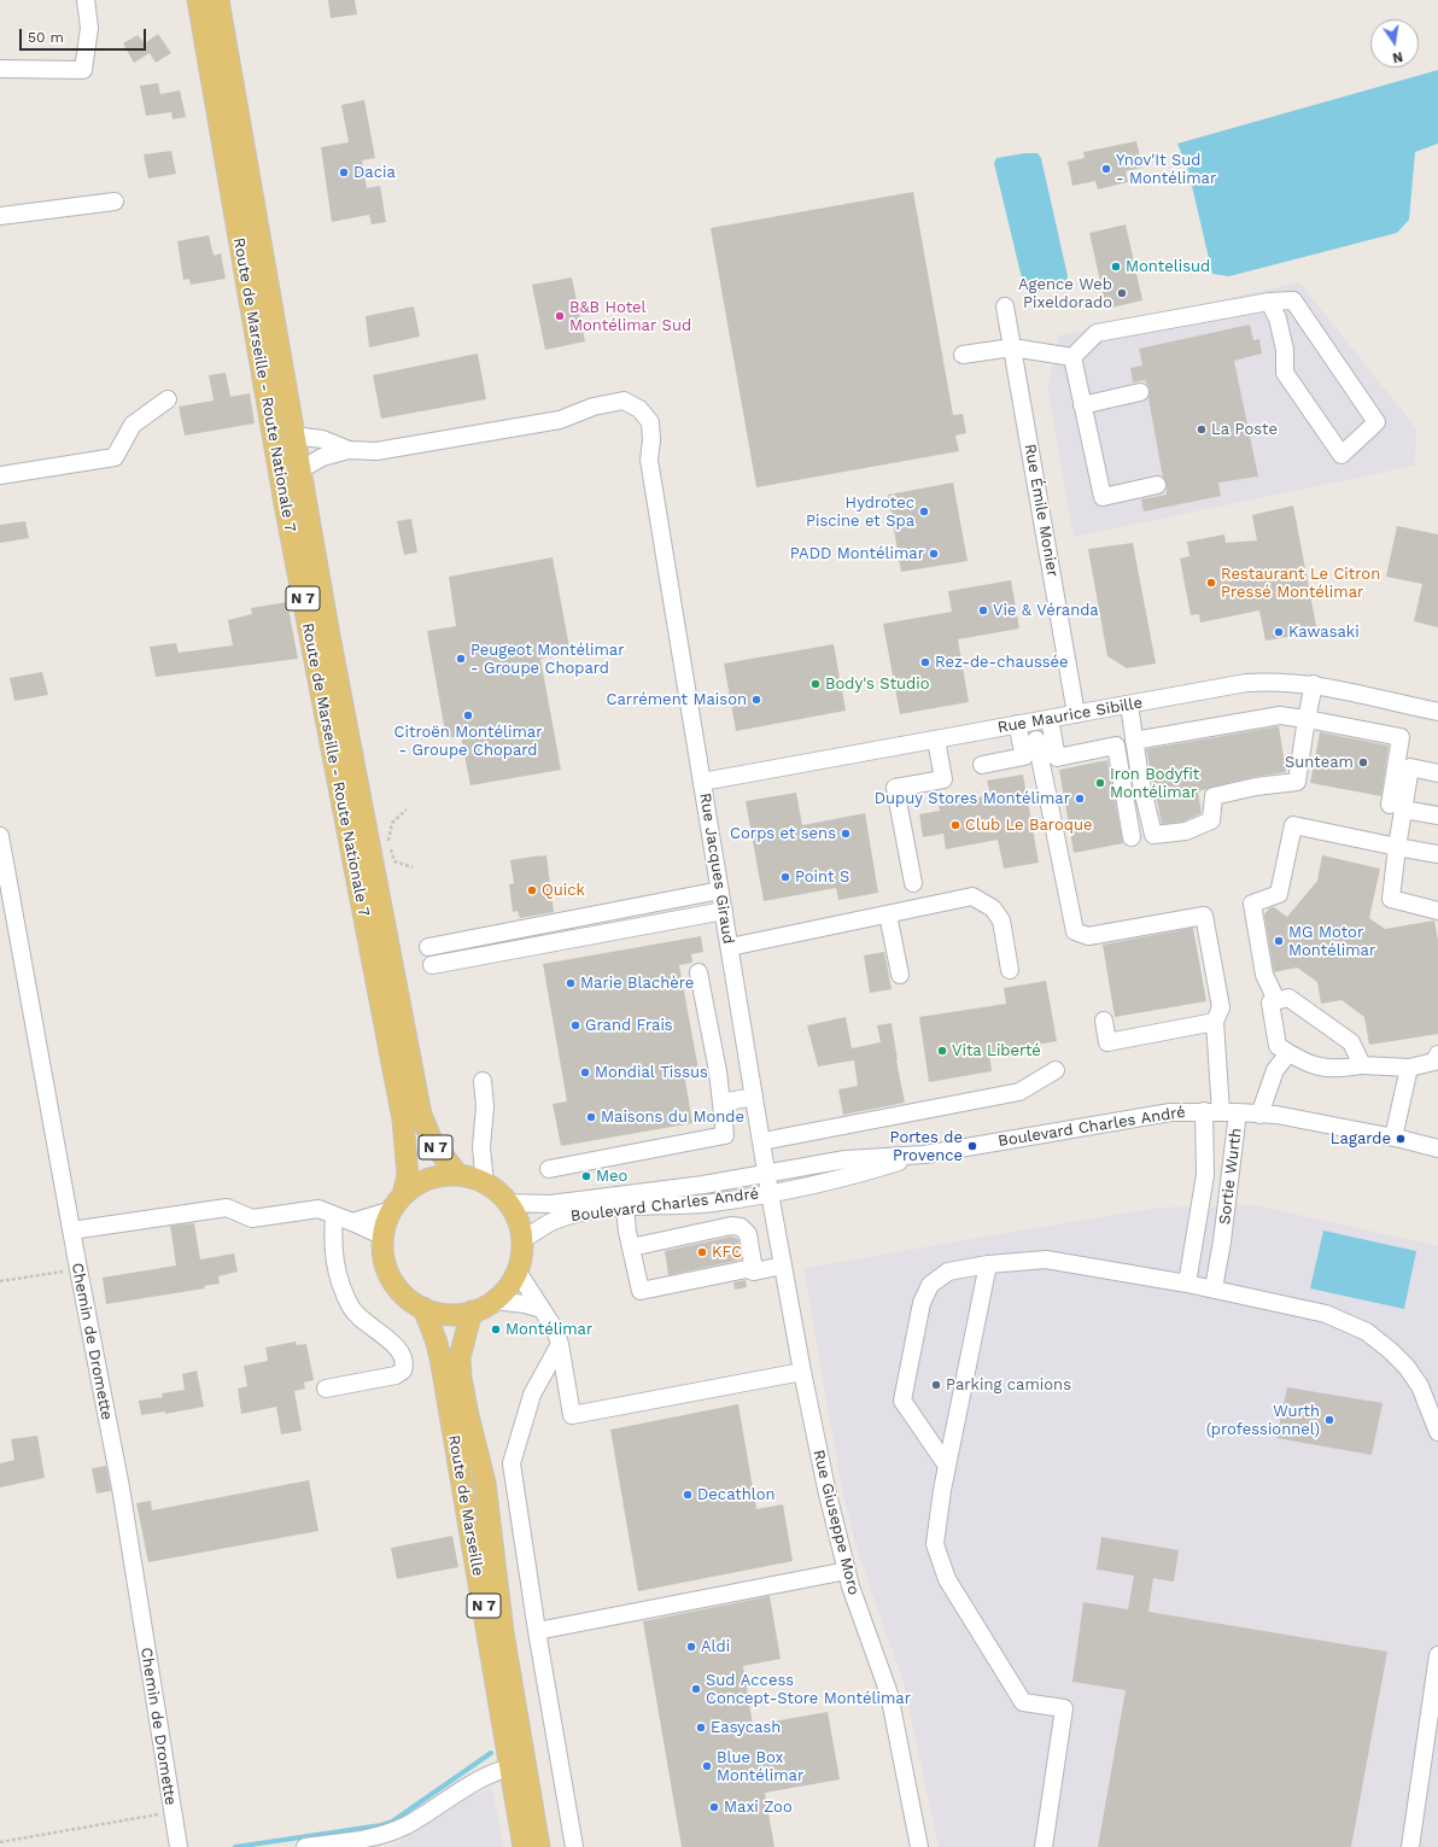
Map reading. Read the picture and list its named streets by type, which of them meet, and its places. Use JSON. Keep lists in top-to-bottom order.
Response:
{
  "streets": {
    "main road": ["Route de Marseille - Route Nationale 7", "N 7", "Route de Marseille"],
    "street": [
      "Rue Émile Monier",
      "Rue Maurice Sibille",
      "Rue Jacques Giraud",
      "Boulevard Charles André",
      "Sortie Wurth",
      "Chemin de Dromette",
      "Rue Giuseppe Moro"
    ]
  },
  "crossings": [
    ["Route de Marseille - Route Nationale 7", "Boulevard Charles André"],
    ["Route de Marseille - Route Nationale 7", "Route de Marseille"],
    ["Rue Émile Monier", "Rue Maurice Sibille"],
    ["Rue Maurice Sibille", "Rue Jacques Giraud"],
    ["Rue Jacques Giraud", "Boulevard Charles André"],
    ["Rue Jacques Giraud", "Rue Giuseppe Moro"],
    ["Boulevard Charles André", "Sortie Wurth"],
    ["Boulevard Charles André", "Route de Marseille"],
    ["Boulevard Charles André", "Rue Giuseppe Moro"]
  ],
  "places": [
    "Ynov'It Sud - Montélimar",
    "Dacia",
    "Montelisud",
    "Agence Web Pixeldorado",
    "B&B Hotel Montélimar Sud",
    "La Poste",
    "Hydrotec Piscine et Spa",
    "PADD Montélimar",
    "Restaurant Le Citron Pressé Montélimar",
    "Vie & Véranda",
    "Kawasaki",
    "Peugeot Montélimar - Groupe Chopard",
    "Rez-de-chaussée",
    "Body's Studio",
    "Carrément Maison",
    "Citroën Montélimar - Groupe Chopard",
    "Sunteam",
    "Iron Bodyfit Montélimar",
    "Dupuy Stores Montélimar",
    "Club Le Baroque",
    "Corps et sens",
    "Point S",
    "Quick",
    "MG Motor Montélimar",
    "Marie Blachère",
    "Grand Frais",
    "Vita Liberté",
    "Mondial Tissus",
    "Maisons du Monde",
    "Lagarde",
    "Portes de Provence",
    "Meo",
    "KFC",
    "Montélimar",
    "Parking camions",
    "Wurth (professionnel)",
    "Decathlon",
    "Aldi",
    "Sud Access Concept-Store Montélimar",
    "Easycash",
    "Blue Box Montélimar",
    "Maxi Zoo"
  ],
  "scale_bar": "50 m",
  "north": "bottom"
}
